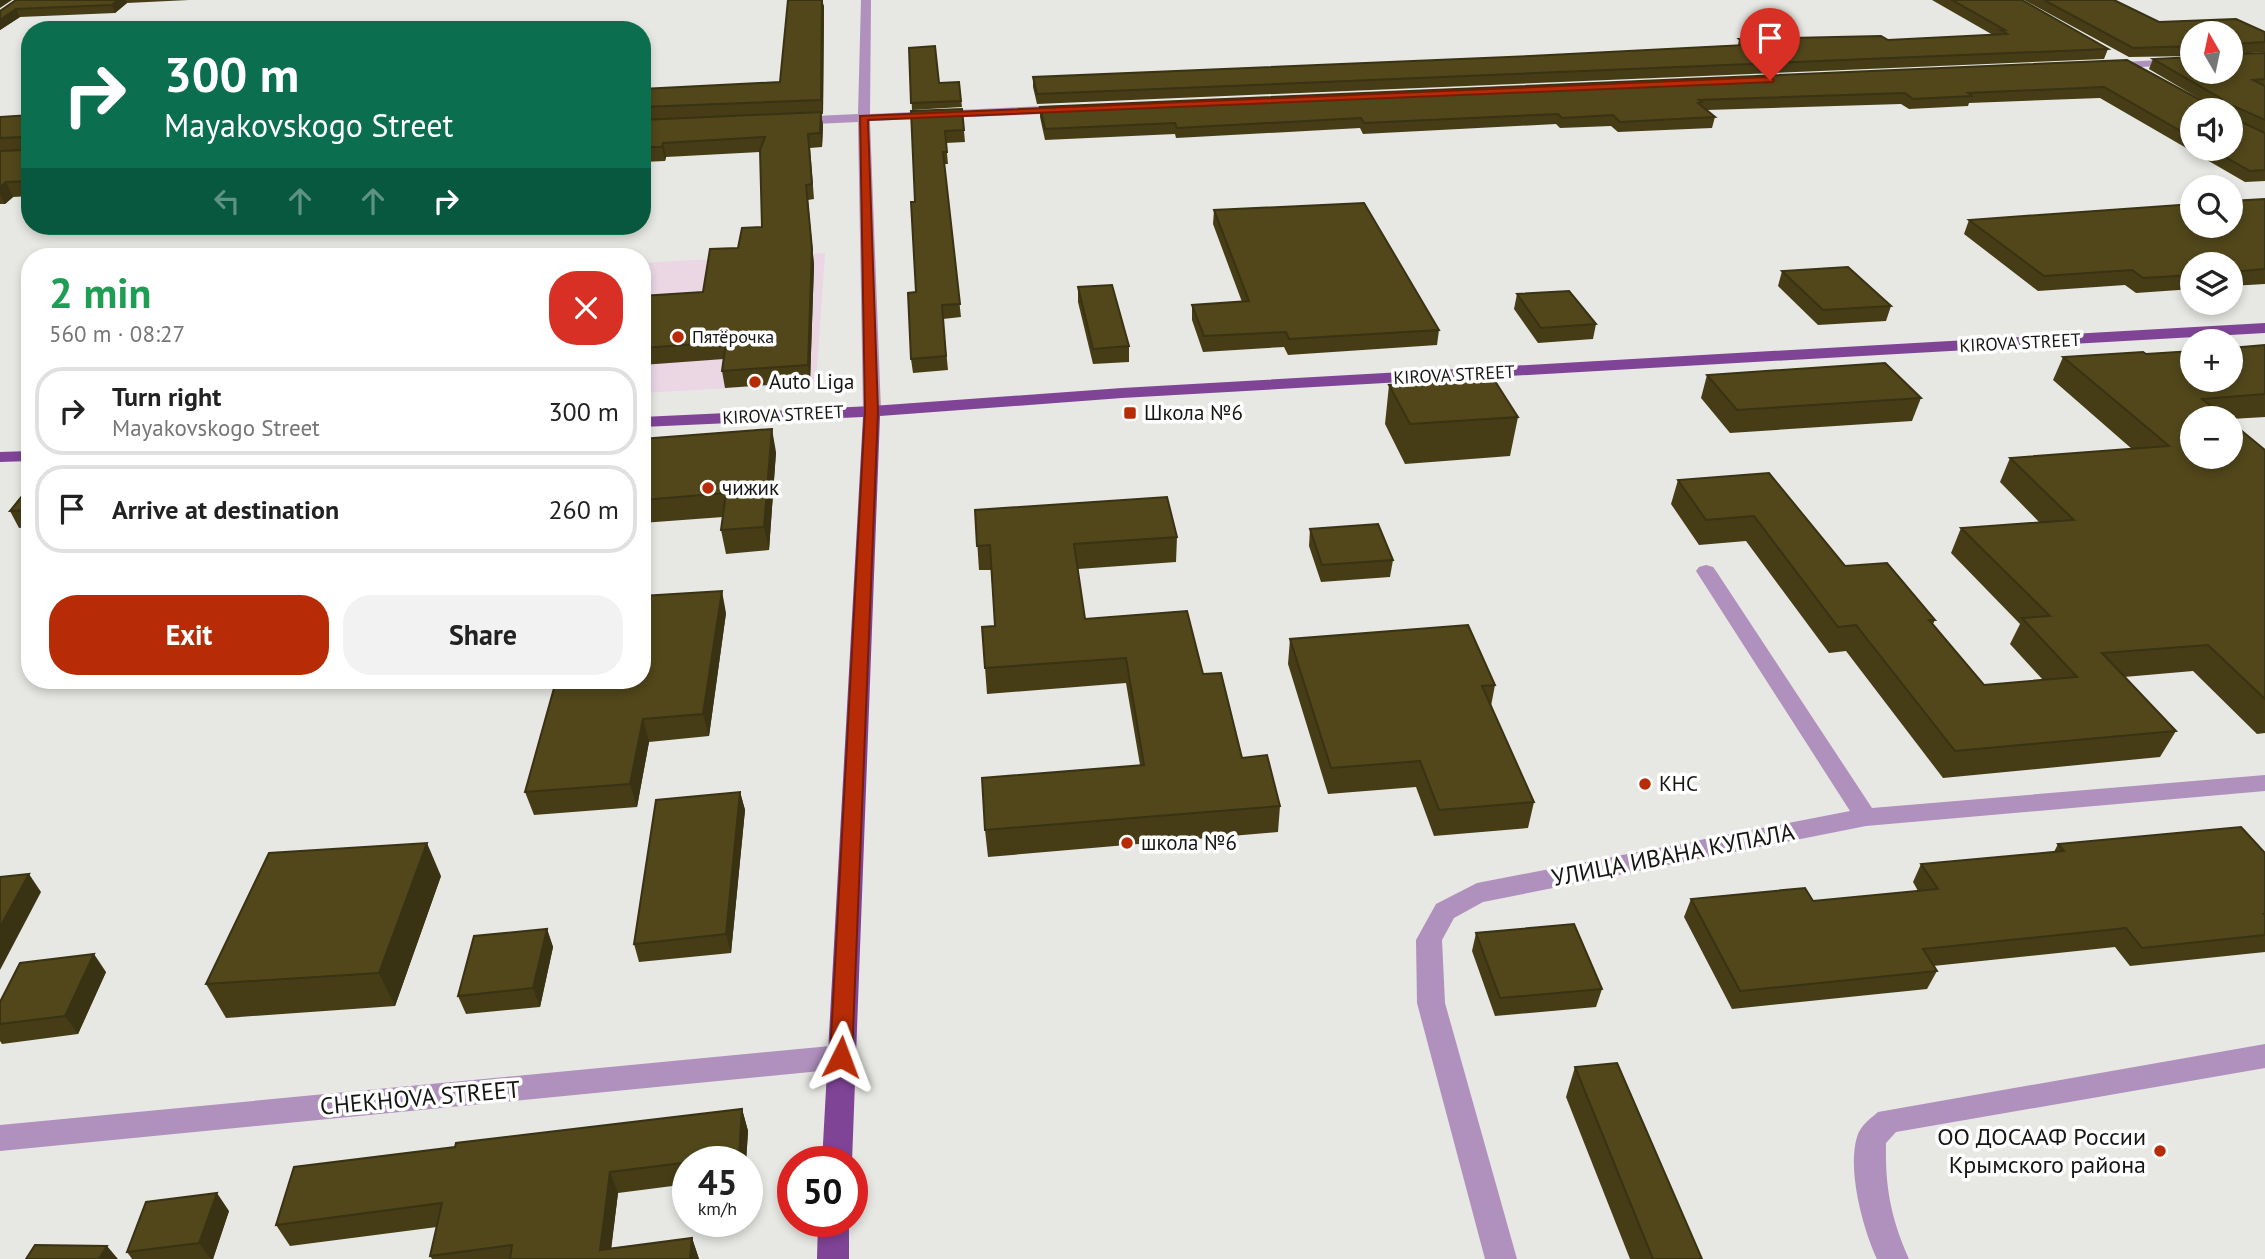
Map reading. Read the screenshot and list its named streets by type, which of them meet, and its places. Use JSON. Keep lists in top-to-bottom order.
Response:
{
  "streets": {
    "main road": ["KIROVA STREET"],
    "street": ["УЛИЦА ИВАНА КУПАЛА", "CHEKHOVA STREET"]
  },
  "places": {
    "other": [
      "Пятёрочка",
      "Auto Liga",
      "чижик",
      "КНС",
      "школа №6",
      "ОО ДОСААФ России Крымского района"
    ],
    "transit": ["Школа №6"]
  },
  "north": "top",
  "page": {
    "map_buttons": ["+", "−"],
    "turn": ["300 m", "Mayakovskogo Street"],
    "heading": ["2 min", "560 m · 08:27"],
    "list": [
      {
        "name": "Turn right",
        "note": "Mayakovskogo Street",
        "value": "300 m"
      },
      {
        "name": "Arrive at destination",
        "value": "260 m"
      }
    ],
    "buttons": ["Exit", "Share"],
    "speed": "45 km/h",
    "limit": "50"
  }
}
